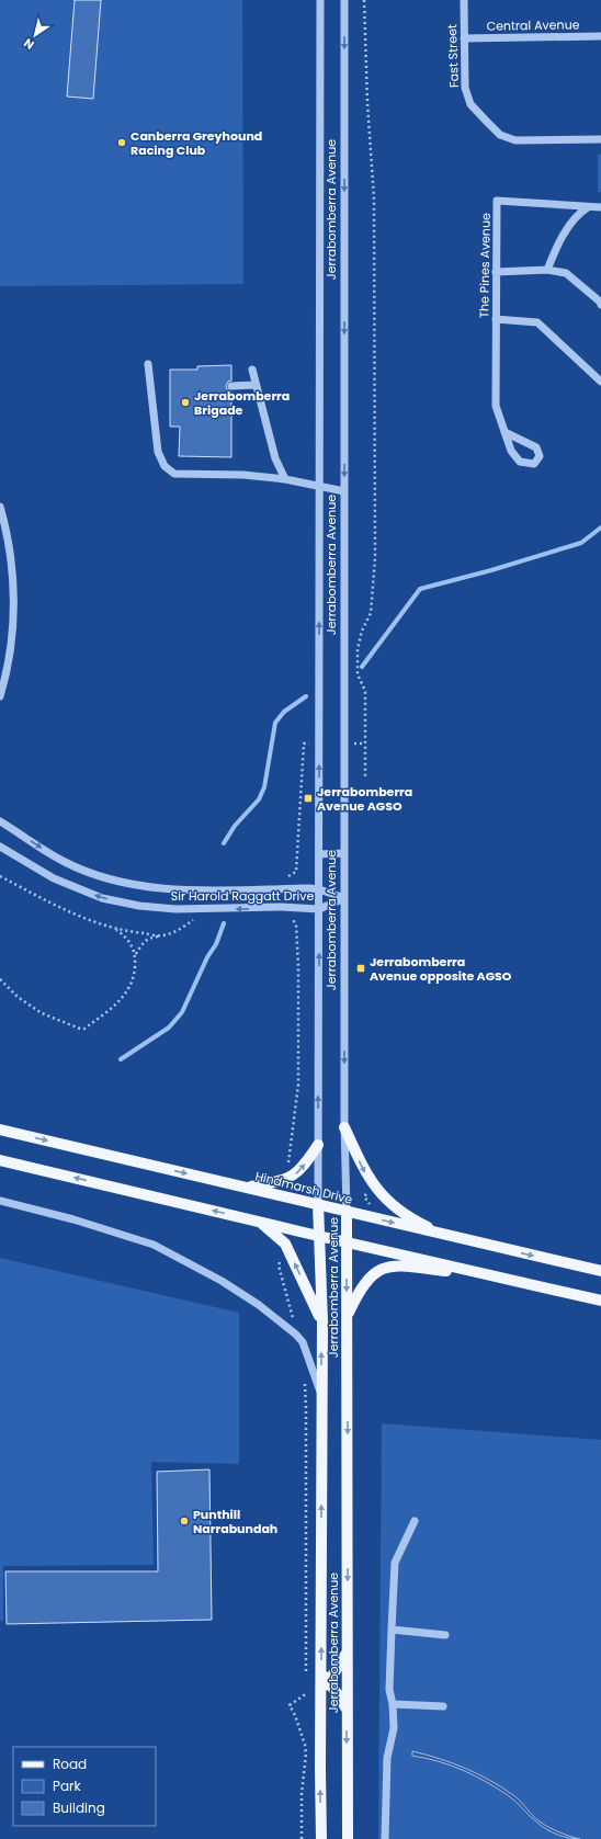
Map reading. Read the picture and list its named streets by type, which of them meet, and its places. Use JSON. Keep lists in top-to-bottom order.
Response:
{
  "streets": {
    "main road": ["Jerrabomberra Avenue", "Hindmarsh Drive"],
    "street": [
      "Central Avenue",
      "Fast Street",
      "The Pines Avenue",
      "Sir Harold Raggatt Drive"
    ]
  },
  "crossings": [
    ["Central Avenue", "Fast Street"],
    ["Jerrabomberra Avenue", "Sir Harold Raggatt Drive"],
    ["Jerrabomberra Avenue", "Hindmarsh Drive"]
  ],
  "places": {
    "other": ["Canberra Greyhound Racing Club", "Jerrabomberra Brigade", "Punthill Narrabundah"],
    "transit": ["Jerrabomberra Avenue AGSO", "Jerrabomberra Avenue opposite AGSO"]
  },
  "legend": ["Road", "Park", "Building"],
  "north": "bottom left"
}
